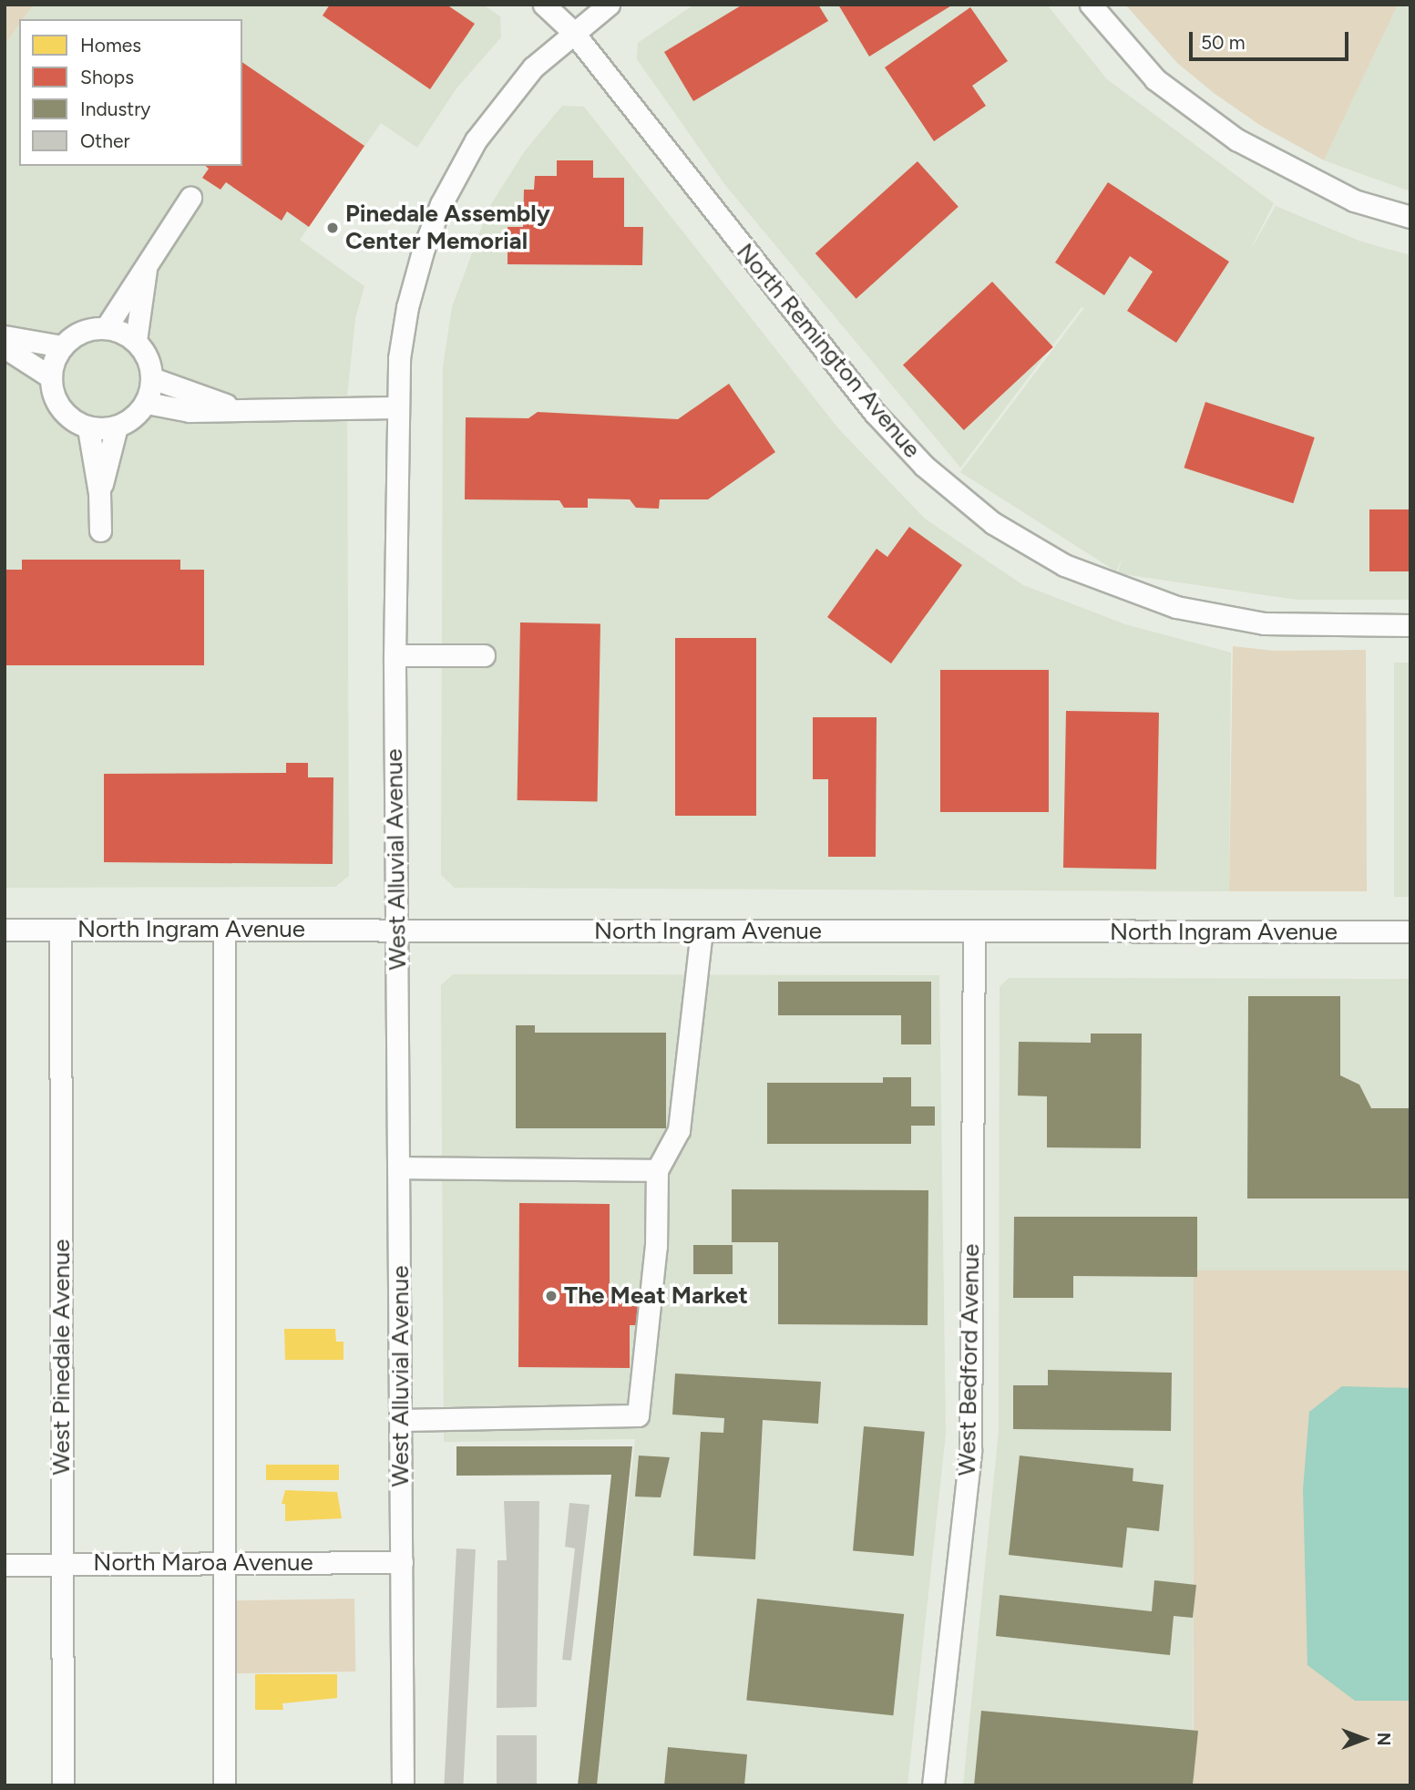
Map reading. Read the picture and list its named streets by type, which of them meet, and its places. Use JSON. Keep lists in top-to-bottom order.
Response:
{
  "streets": {
    "street": [
      "North Remington Avenue",
      "West Alluvial Avenue",
      "North Ingram Avenue",
      "West Pinedale Avenue",
      "West Bedford Avenue",
      "North Maroa Avenue"
    ]
  },
  "crossings": [
    ["North Remington Avenue", "West Alluvial Avenue"],
    ["West Alluvial Avenue", "North Ingram Avenue"],
    ["West Alluvial Avenue", "North Maroa Avenue"],
    ["North Ingram Avenue", "West Pinedale Avenue"],
    ["North Ingram Avenue", "West Bedford Avenue"],
    ["West Pinedale Avenue", "North Maroa Avenue"]
  ],
  "places": ["Pinedale Assembly Center Memorial", "The Meat Market"],
  "legend": [
    "Homes",
    "Shops",
    "Industry",
    "Other"
  ],
  "scale_bar": "50 m",
  "north": "right"
}
